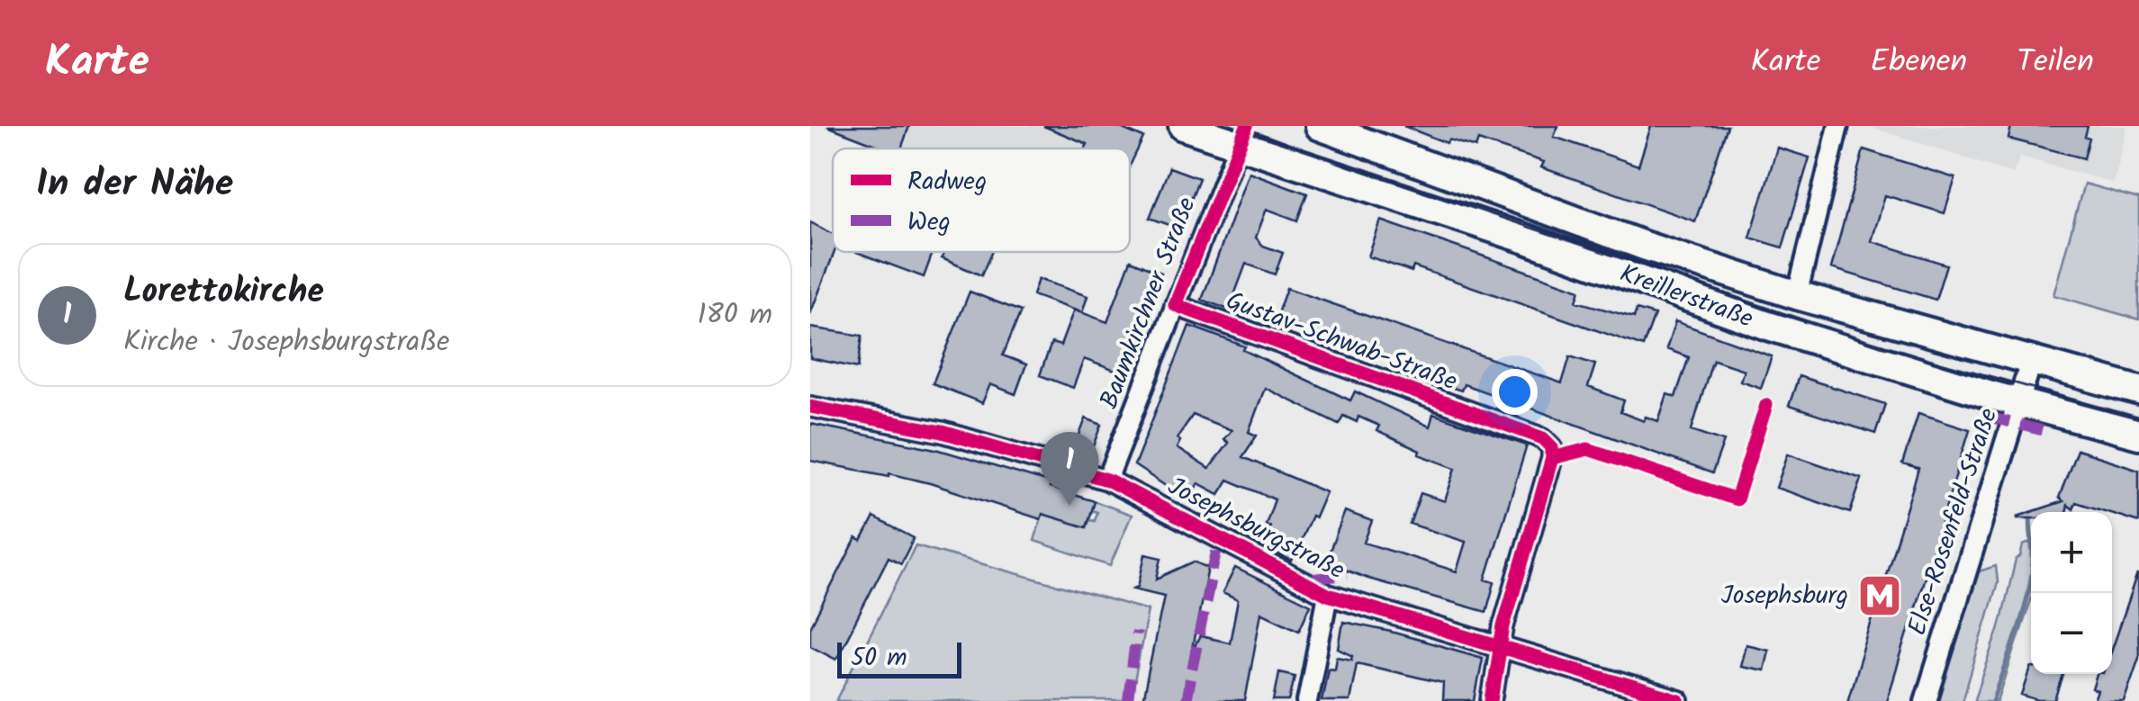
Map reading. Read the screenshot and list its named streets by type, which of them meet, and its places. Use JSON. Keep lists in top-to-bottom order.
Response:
{
  "streets": {
    "main road": ["Kreillerstraße"],
    "street": [
      "Baumkirchner Straße",
      "Gustav-Schwab-Straße",
      "Else-Rosenfeld-Straße",
      "Josephsburgstraße"
    ]
  },
  "crossings": [
    ["Kreillerstraße", "Baumkirchner Straße"],
    ["Kreillerstraße", "Else-Rosenfeld-Straße"],
    ["Baumkirchner Straße", "Gustav-Schwab-Straße"],
    ["Baumkirchner Straße", "Josephsburgstraße"],
    ["Gustav-Schwab-Straße", "Josephsburgstraße"]
  ],
  "places": {
    "metro station": ["Josephsburg"]
  },
  "legend": ["Radweg", "Weg"],
  "scale_bar": "50 m",
  "page": {
    "header": "Karte",
    "nav": ["Karte", "Ebenen", "Teilen"],
    "heading": "In der Nähe",
    "list": [
      {
        "mark": "1",
        "name": "Lorettokirche",
        "note": "Kirche · Josephsburgstraße",
        "value": "180 m"
      }
    ],
    "pins": "1",
    "map_buttons": ["+", "−"],
    "scale": "50 m"
  }
}
